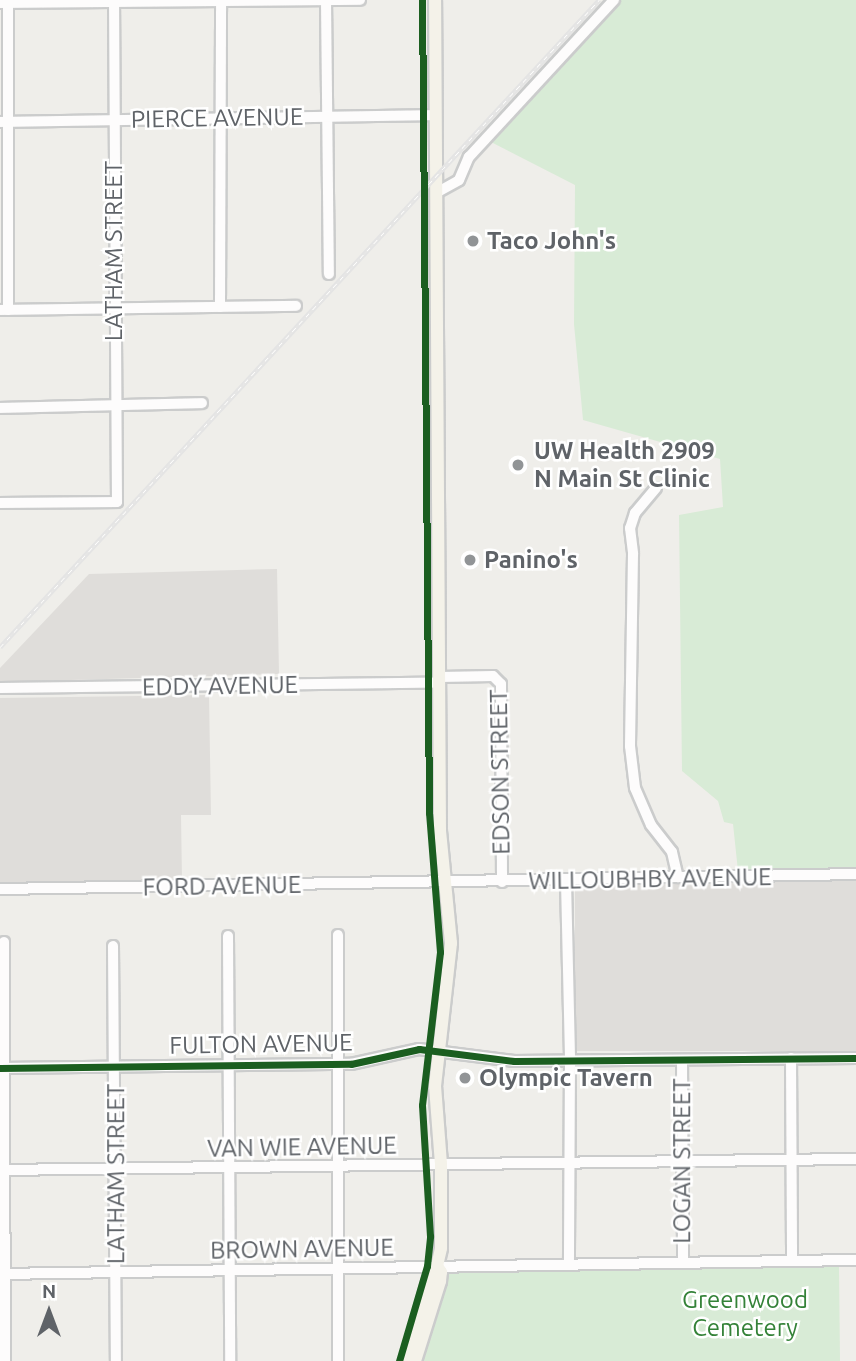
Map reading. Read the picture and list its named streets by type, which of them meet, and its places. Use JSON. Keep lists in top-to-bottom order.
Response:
{
  "streets": {
    "street": [
      "PIERCE AVENUE",
      "LATHAM STREET",
      "EDDY AVENUE",
      "EDSON STREET",
      "WILLOUBHBY AVENUE",
      "FORD AVENUE",
      "FULTON AVENUE",
      "VAN WIE AVENUE",
      "LOGAN STREET",
      "BROWN AVENUE"
    ]
  },
  "crossings": [
    ["PIERCE AVENUE", "LATHAM STREET"],
    ["LATHAM STREET", "FULTON AVENUE"],
    ["LATHAM STREET", "VAN WIE AVENUE"],
    ["LATHAM STREET", "BROWN AVENUE"],
    ["EDDY AVENUE", "EDSON STREET"],
    ["EDSON STREET", "WILLOUBHBY AVENUE"],
    ["WILLOUBHBY AVENUE", "FORD AVENUE"],
    ["FULTON AVENUE", "LOGAN STREET"],
    ["VAN WIE AVENUE", "LOGAN STREET"],
    ["LOGAN STREET", "BROWN AVENUE"]
  ],
  "parks": ["Greenwood Cemetery"],
  "places": [
    "Taco John's",
    "UW Health 2909 N Main St Clinic",
    "Panino's",
    "Olympic Tavern"
  ],
  "north": "top"
}
